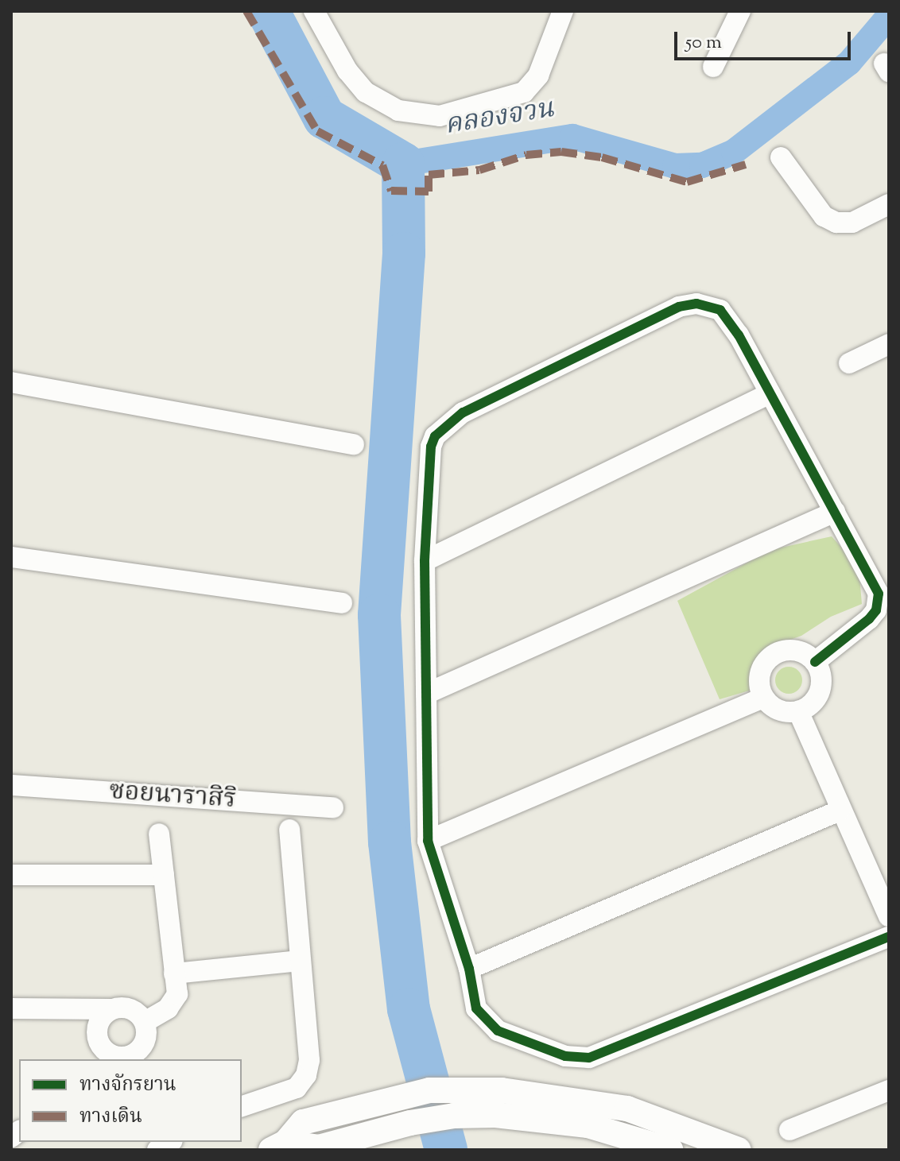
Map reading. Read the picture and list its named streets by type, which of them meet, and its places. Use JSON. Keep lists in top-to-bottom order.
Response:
{
  "streets": {
    "street": ["ซอยนาราสิริ"]
  },
  "water": ["คลองจวน"],
  "legend": ["ทางจักรยาน", "ทางเดิน"],
  "scale_bar": "50 m"
}
